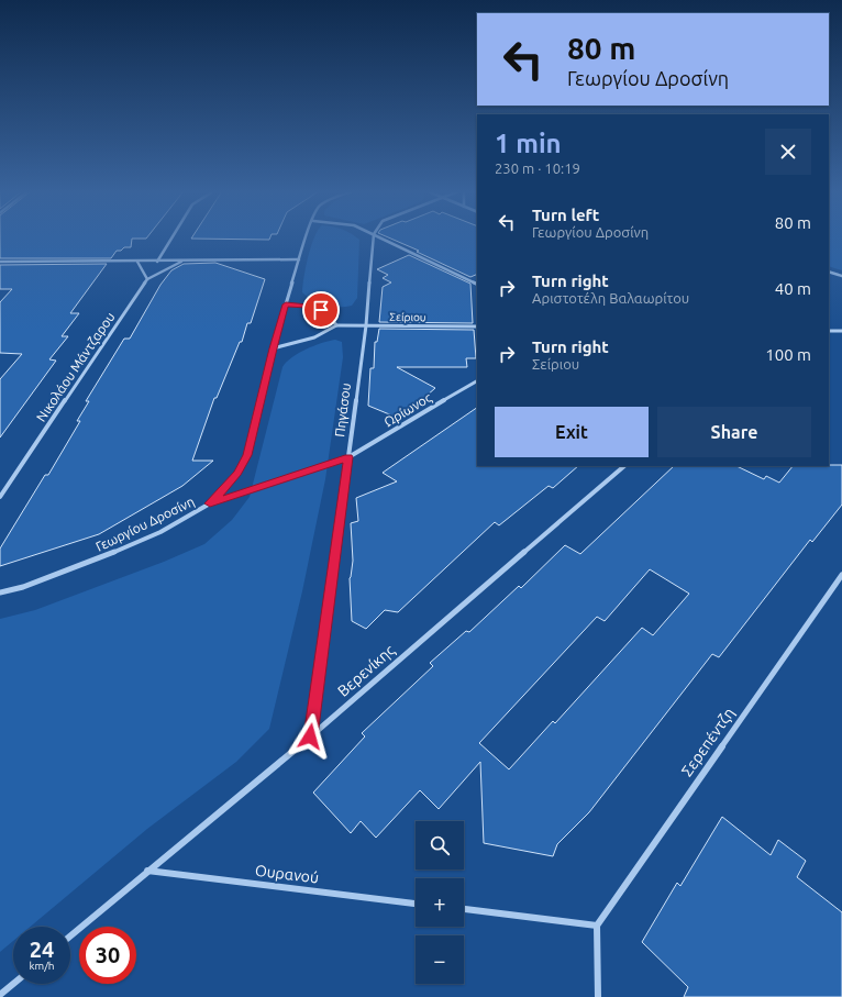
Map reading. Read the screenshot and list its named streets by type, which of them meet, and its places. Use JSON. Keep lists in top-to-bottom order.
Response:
{
  "streets": {
    "street": [
      "Σείριου",
      "Νικολάου Μάντζαρου",
      "Πηγάσου",
      "Ωρίωνος",
      "Γεωργίου Δροσίνη",
      "Βερενίκης",
      "Σερεπέντζη",
      "Ουρανού"
    ]
  },
  "crossings": [
    ["Σείριου", "Πηγάσου"],
    ["Πηγάσου", "Ωρίωνος"],
    ["Πηγάσου", "Γεωργίου Δροσίνη"],
    ["Πηγάσου", "Βερενίκης"],
    ["Ωρίωνος", "Γεωργίου Δροσίνη"],
    ["Βερενίκης", "Ουρανού"]
  ],
  "page": {
    "turn": ["80 m", "Γεωργίου Δροσίνη"],
    "heading": ["1 min", "230 m · 10:19"],
    "list": [
      {
        "name": "Turn left",
        "note": "Γεωργίου Δροσίνη",
        "value": "80 m"
      },
      {
        "name": "Turn right",
        "note": "Αριστοτέλη Βαλαωρίτου",
        "value": "40 m"
      },
      {
        "name": "Turn right",
        "note": "Σείριου",
        "value": "100 m"
      }
    ],
    "buttons": ["Exit", "Share"],
    "map_buttons": ["+", "−"],
    "speed": "24 km/h",
    "limit": "30"
  }
}
